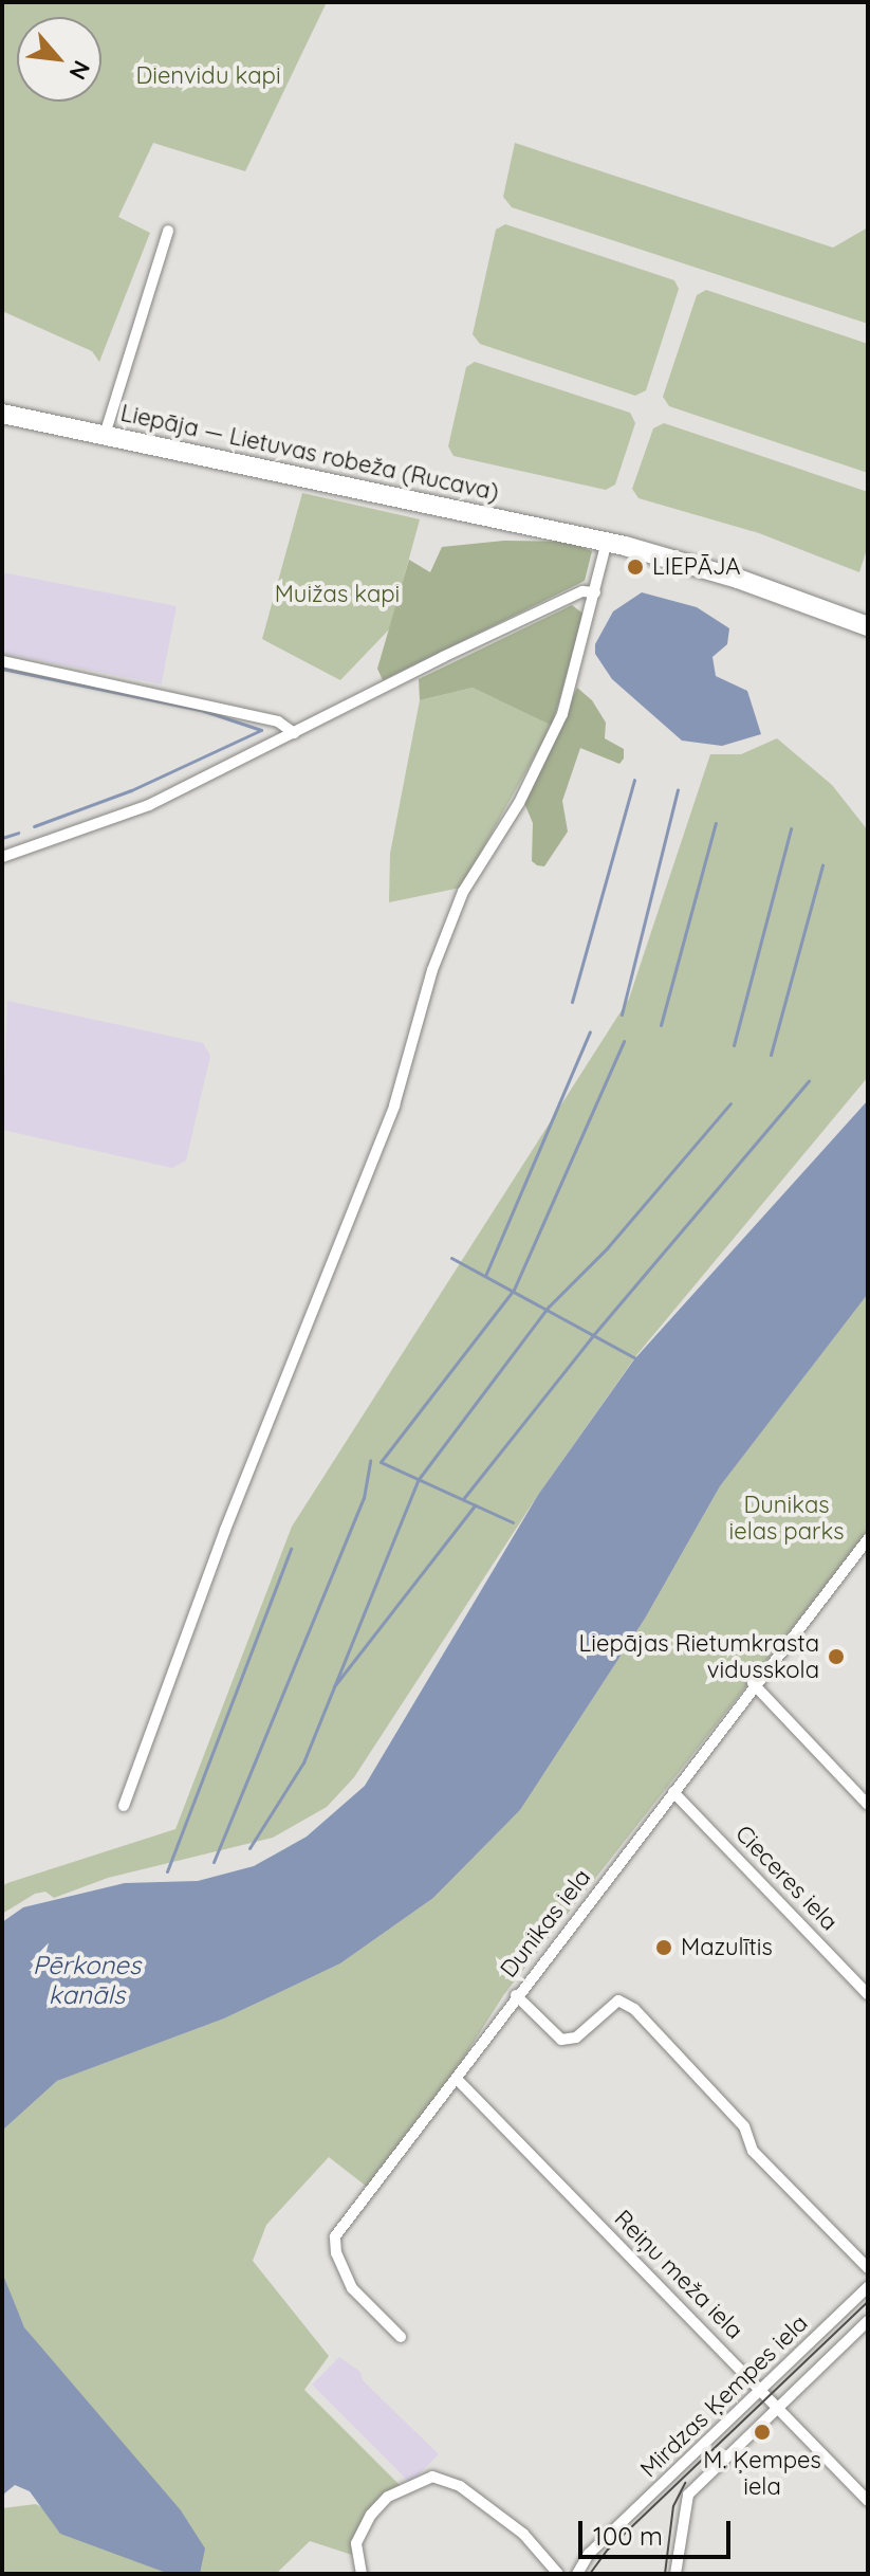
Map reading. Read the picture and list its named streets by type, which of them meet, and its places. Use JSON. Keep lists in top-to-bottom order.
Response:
{
  "streets": {
    "highway": ["Liepāja — Lietuvas robeža (Rucava)"],
    "street": [
      "Cieceres iela",
      "Dunikas iela",
      "Reiņu meža iela",
      "Mirdzas Ķempes iela"
    ]
  },
  "crossings": [
    ["Cieceres iela", "Dunikas iela"],
    ["Dunikas iela", "Reiņu meža iela"],
    ["Reiņu meža iela", "Mirdzas Ķempes iela"]
  ],
  "water": ["Pērkones kanāls"],
  "parks": ["Dienvidu kapi", "Muižas kapi", "Dunikas ielas parks"],
  "places": [
    "LIEPĀJA",
    "Liepājas Rietumkrasta vidusskola",
    "Mazulītis",
    "M. Ķempes iela"
  ],
  "scale_bar": "100 m",
  "north": "bottom right"
}
